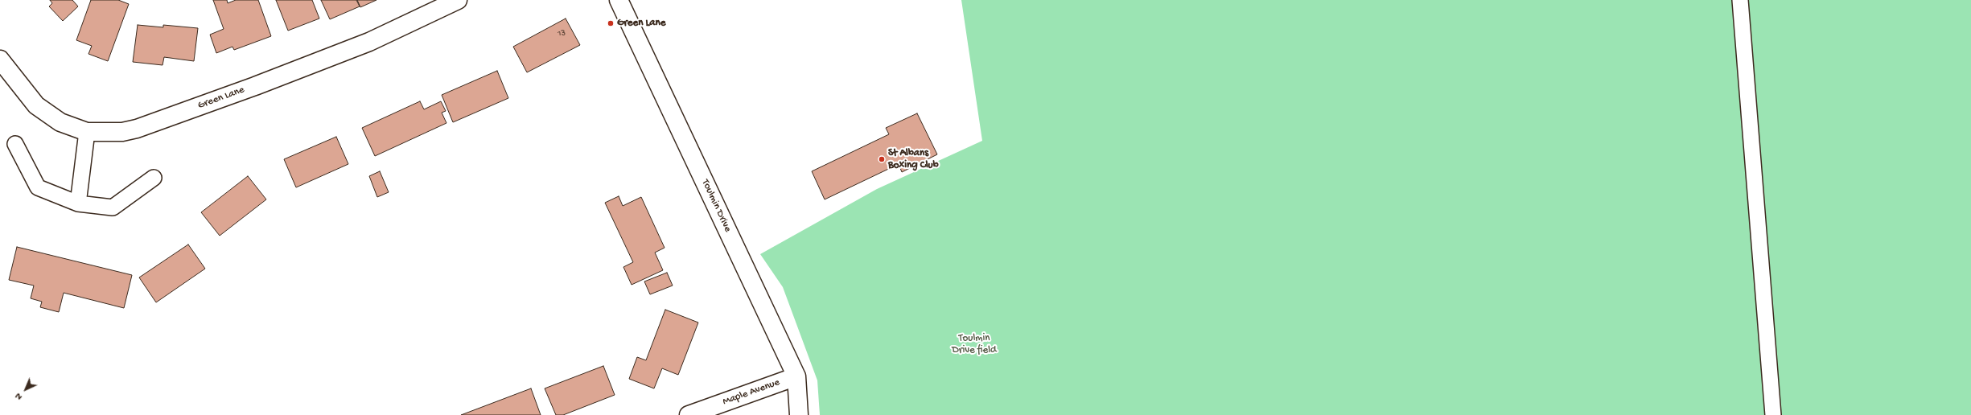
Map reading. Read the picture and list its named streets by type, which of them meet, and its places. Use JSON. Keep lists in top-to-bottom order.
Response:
{
  "streets": {
    "street": ["Green Lane", "Toulmin Drive", "Maple Avenue"]
  },
  "crossings": [
    ["Toulmin Drive", "Maple Avenue"]
  ],
  "parks": ["Toulmin Drive field"],
  "places": ["Green Lane", "St Albans Boxing Club"],
  "house_numbers": ["13"],
  "north": "bottom left"
}
